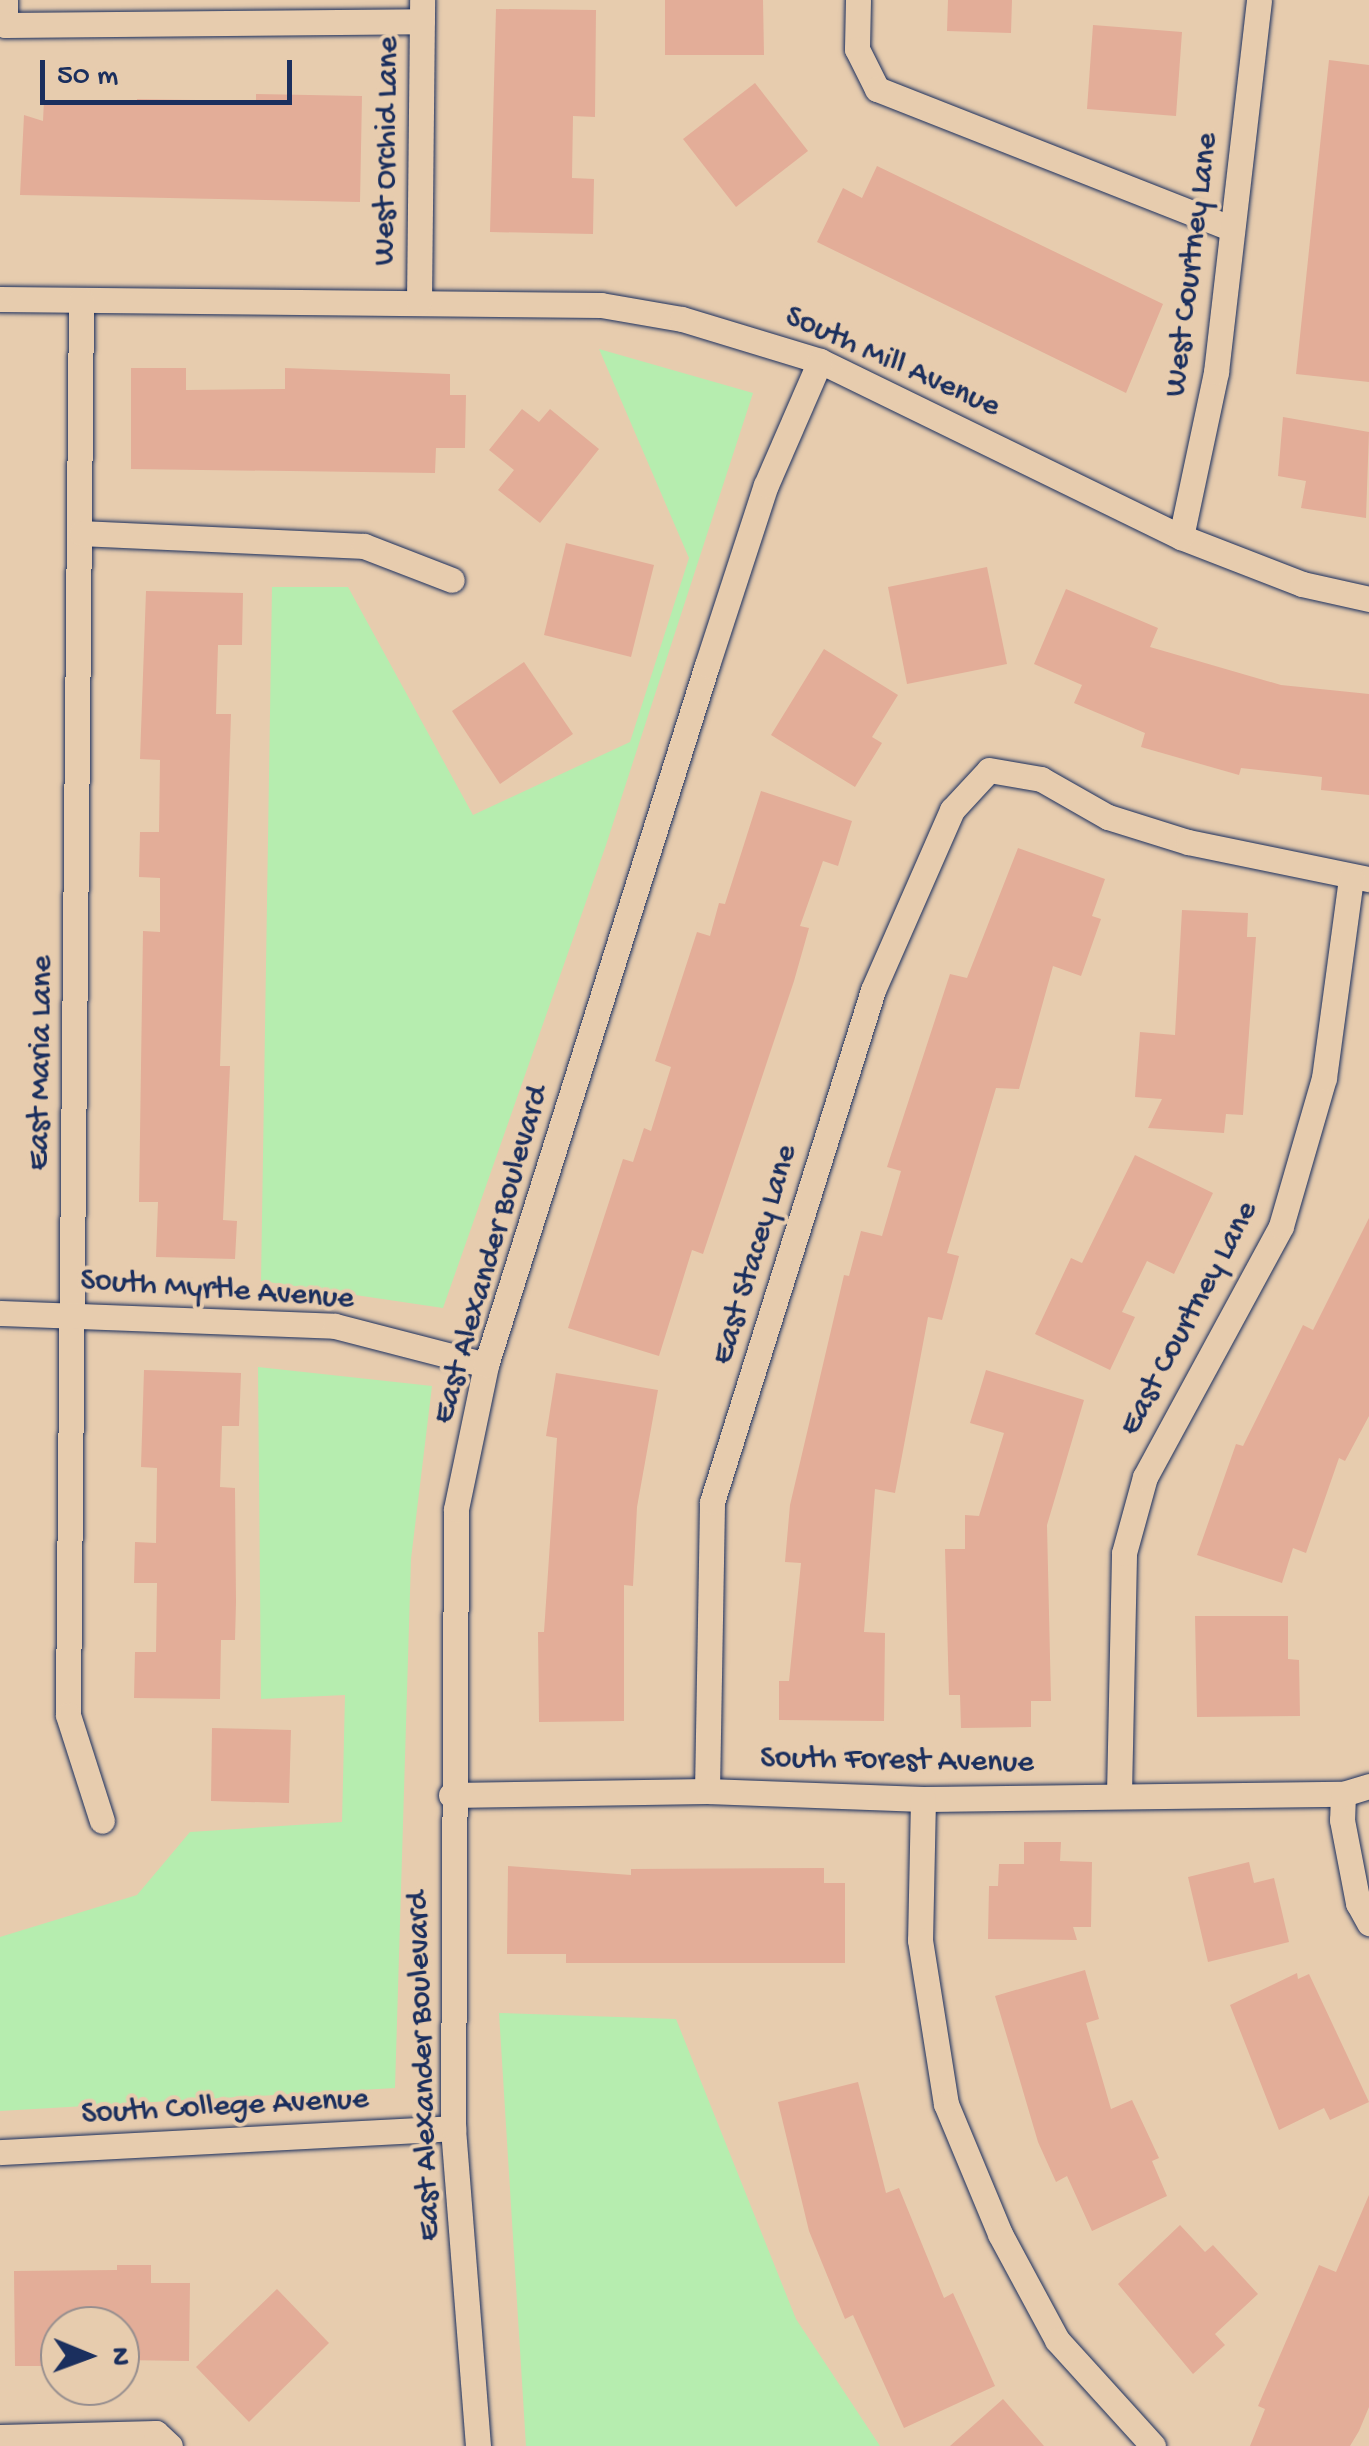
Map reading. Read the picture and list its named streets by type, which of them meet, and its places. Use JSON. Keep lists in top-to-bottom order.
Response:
{
  "streets": {
    "street": [
      "West Orchid Lane",
      "West Courtney Lane",
      "South Mill Avenue",
      "East Maria Lane",
      "East Alexander Boulevard",
      "East Stacey Lane",
      "South Myrtle Avenue",
      "East Courtney Lane",
      "South Forest Avenue",
      "South College Avenue"
    ]
  },
  "crossings": [
    ["West Orchid Lane", "South Mill Avenue"],
    ["West Courtney Lane", "South Mill Avenue"],
    ["South Mill Avenue", "East Maria Lane"],
    ["South Mill Avenue", "East Alexander Boulevard"],
    ["East Maria Lane", "South Myrtle Avenue"],
    ["East Alexander Boulevard", "South Myrtle Avenue"],
    ["East Alexander Boulevard", "South Forest Avenue"],
    ["East Alexander Boulevard", "South College Avenue"],
    ["East Stacey Lane", "East Courtney Lane"],
    ["East Stacey Lane", "South Forest Avenue"],
    ["East Courtney Lane", "South Forest Avenue"]
  ],
  "scale_bar": "50 m",
  "north": "right"
}
